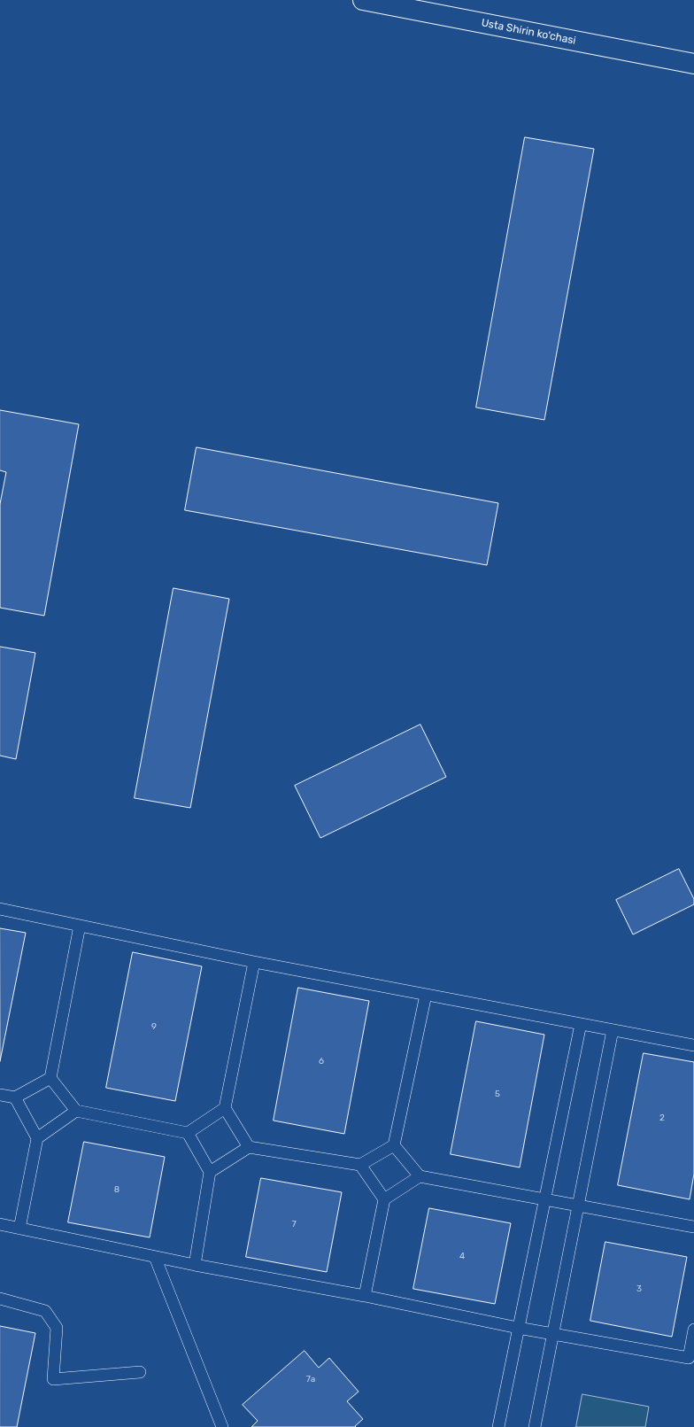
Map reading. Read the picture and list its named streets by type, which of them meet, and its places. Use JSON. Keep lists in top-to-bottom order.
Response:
{
  "streets": {
    "main road": ["Usta Shirin ko'chasi"]
  },
  "house_numbers": [
    "9",
    "6",
    "5",
    "2",
    "8",
    "7",
    "4",
    "3",
    "7a"
  ]
}
